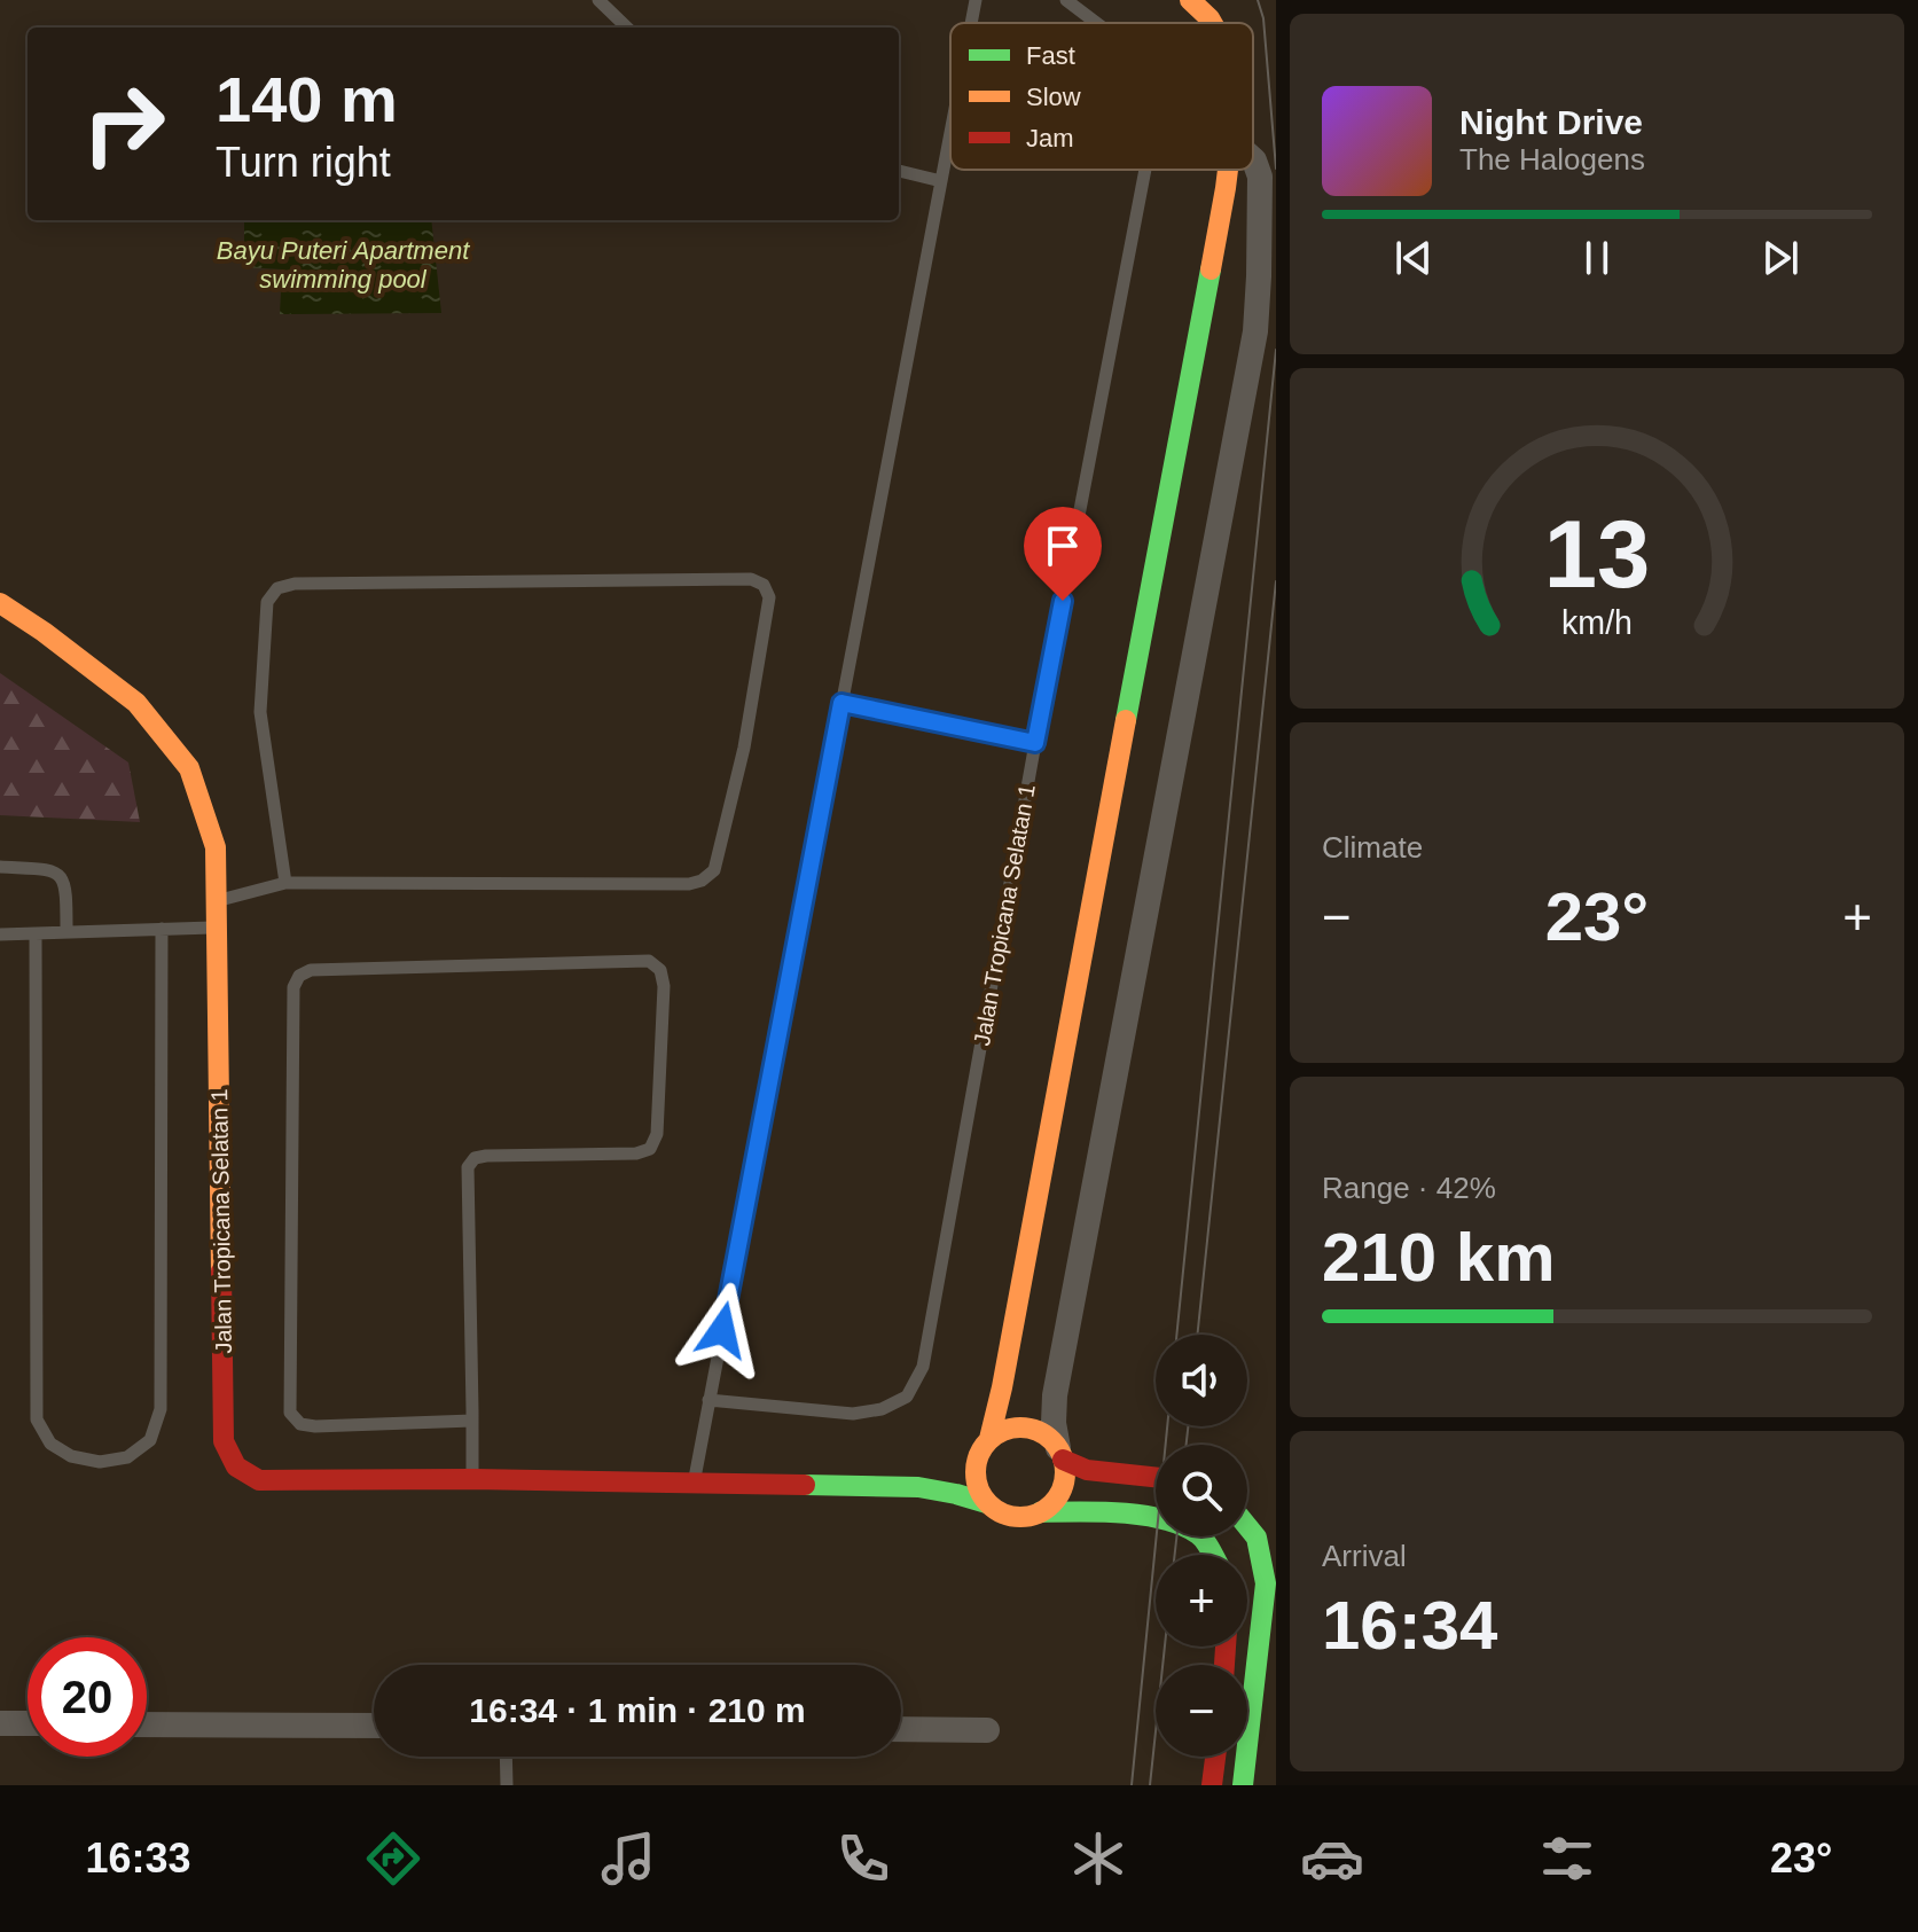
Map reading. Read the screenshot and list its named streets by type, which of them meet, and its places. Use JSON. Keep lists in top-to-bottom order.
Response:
{
  "streets": {
    "street": ["Jalan Tropicana Selatan 1"]
  },
  "water": ["Bayu Puteri Apartment swimming pool"],
  "legend": ["Fast", "Slow", "Jam"],
  "page": {
    "turn": ["140 m", "Turn right"],
    "song": ["Night Drive", "The Halogens"],
    "tile": [
      "Climate",
      ["Range · 42%", "210 km"],
      ["Arrival", "16:34"]
    ],
    "heat": ["−", "23°", "+"],
    "map_buttons": ["+", "−"],
    "limit": "20",
    "trip": "16:34 · 1 min · 210 m",
    "tabs": ["16:33", "23°"],
    "gauge": ["13", "km/h"]
  }
}
